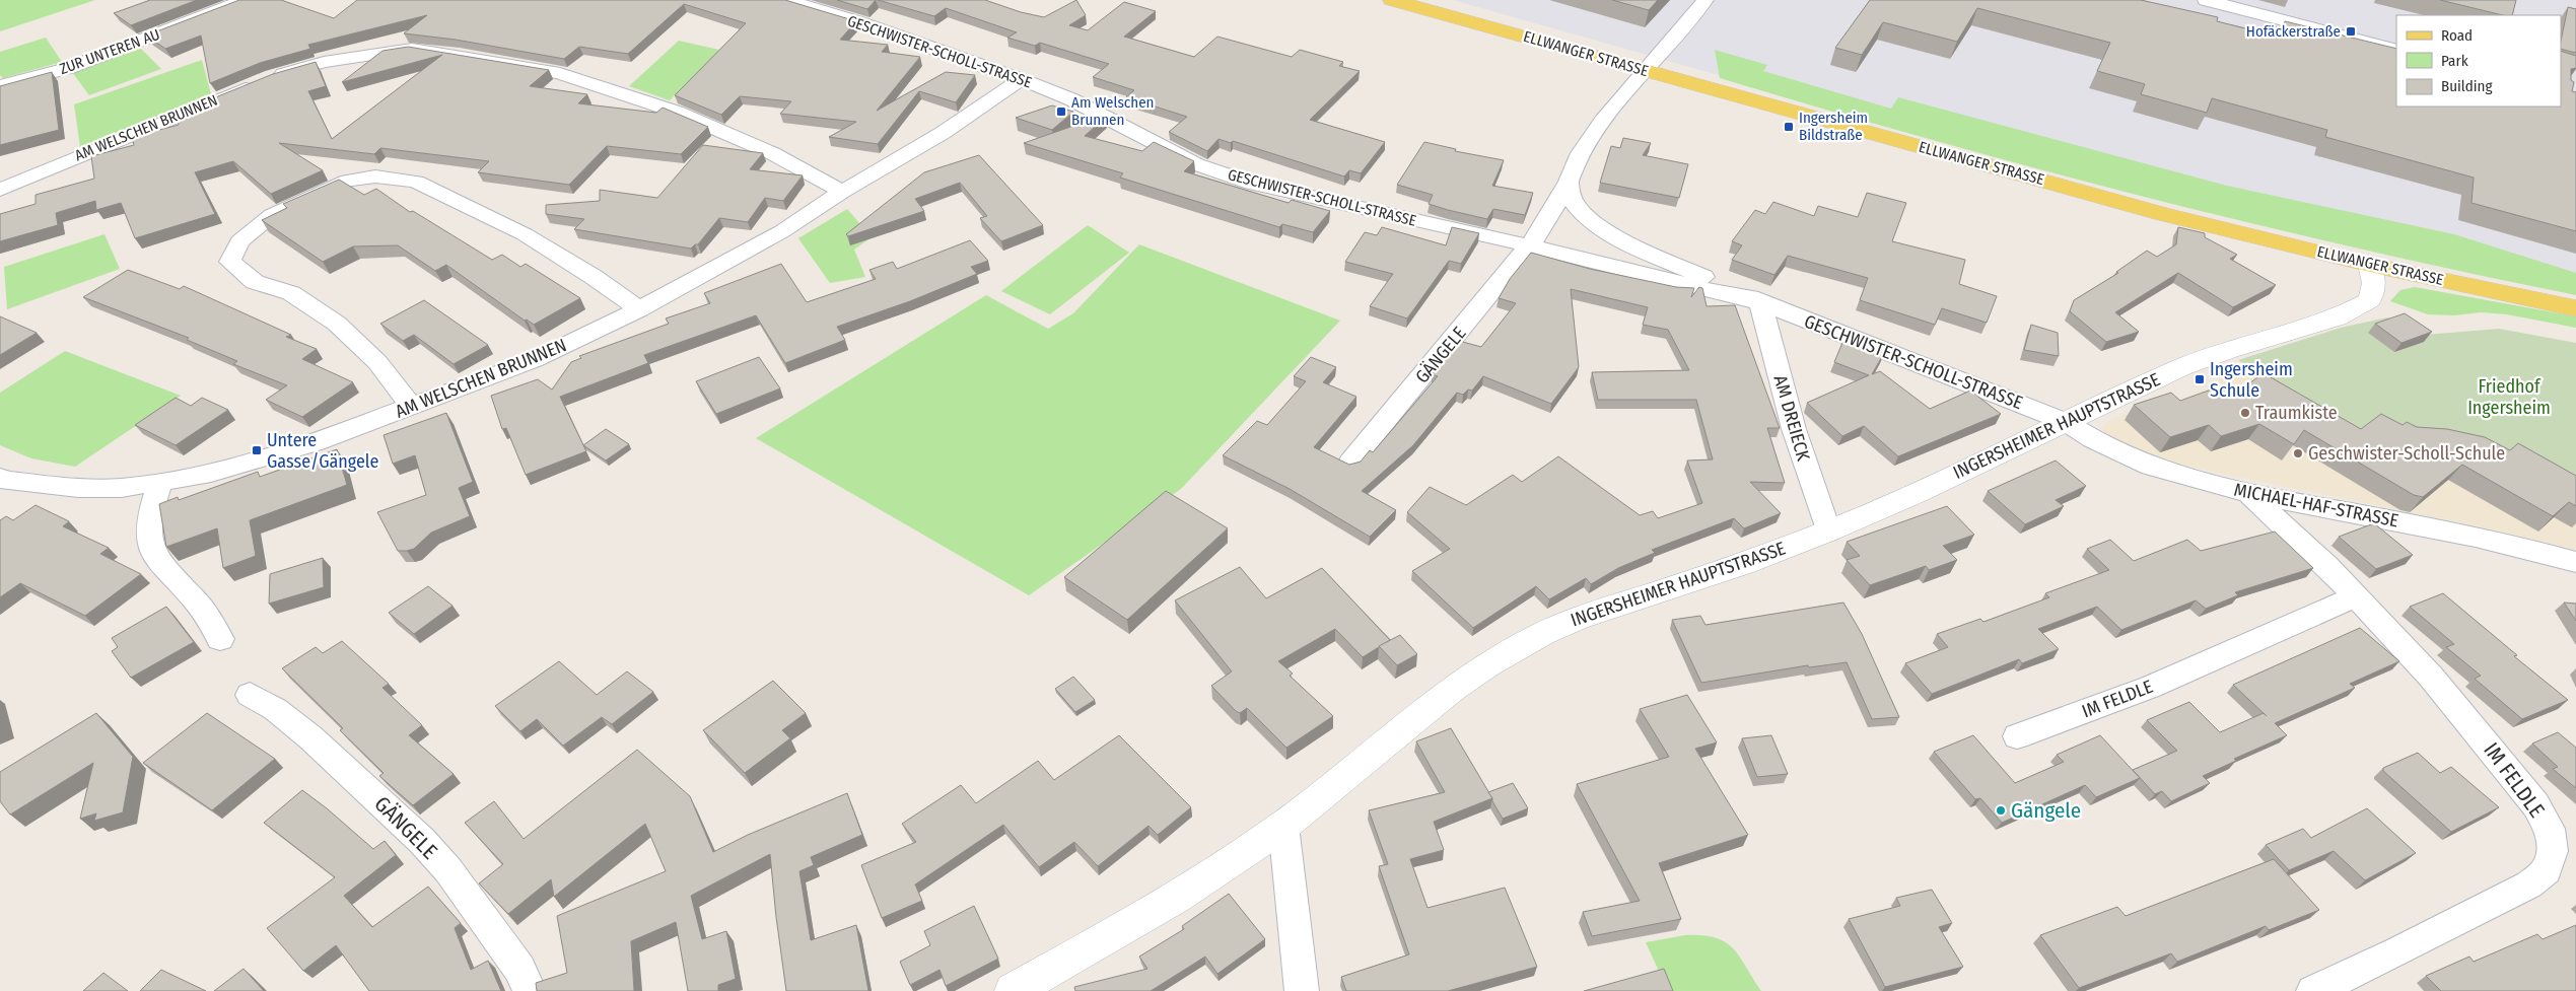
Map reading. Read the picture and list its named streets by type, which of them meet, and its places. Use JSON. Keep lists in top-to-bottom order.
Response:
{
  "streets": {
    "main road": ["ELLWANGER STRASSE"],
    "street": [
      "ZUR UNTEREN AU",
      "GESCHWISTER-SCHOLL-STRASSE",
      "AM WELSCHEN BRUNNEN",
      "GÄNGELE",
      "AM DREIECK",
      "INGERSHEIMER HAUPTSTRASSE",
      "MICHAEL-HAF-STRASSE",
      "IM FELDLE"
    ]
  },
  "crossings": [
    ["GESCHWISTER-SCHOLL-STRASSE", "AM WELSCHEN BRUNNEN"],
    ["GESCHWISTER-SCHOLL-STRASSE", "GÄNGELE"],
    ["GESCHWISTER-SCHOLL-STRASSE", "AM DREIECK"],
    ["GESCHWISTER-SCHOLL-STRASSE", "INGERSHEIMER HAUPTSTRASSE"],
    ["GESCHWISTER-SCHOLL-STRASSE", "MICHAEL-HAF-STRASSE"],
    ["ELLWANGER STRASSE", "INGERSHEIMER HAUPTSTRASSE"],
    ["AM DREIECK", "INGERSHEIMER HAUPTSTRASSE"],
    ["INGERSHEIMER HAUPTSTRASSE", "MICHAEL-HAF-STRASSE"],
    ["MICHAEL-HAF-STRASSE", "IM FELDLE"]
  ],
  "parks": ["Friedhof Ingersheim"],
  "places": {
    "transit": [
      "Hofäckerstraße",
      "Am Welschen Brunnen",
      "Ingersheim Bildstraße",
      "Ingersheim Schule",
      "Untere Gasse/Gängele"
    ],
    "other": ["Traumkiste", "Geschwister-Scholl-Schule", "Gängele"]
  },
  "legend": ["Road", "Park", "Building"]
}
